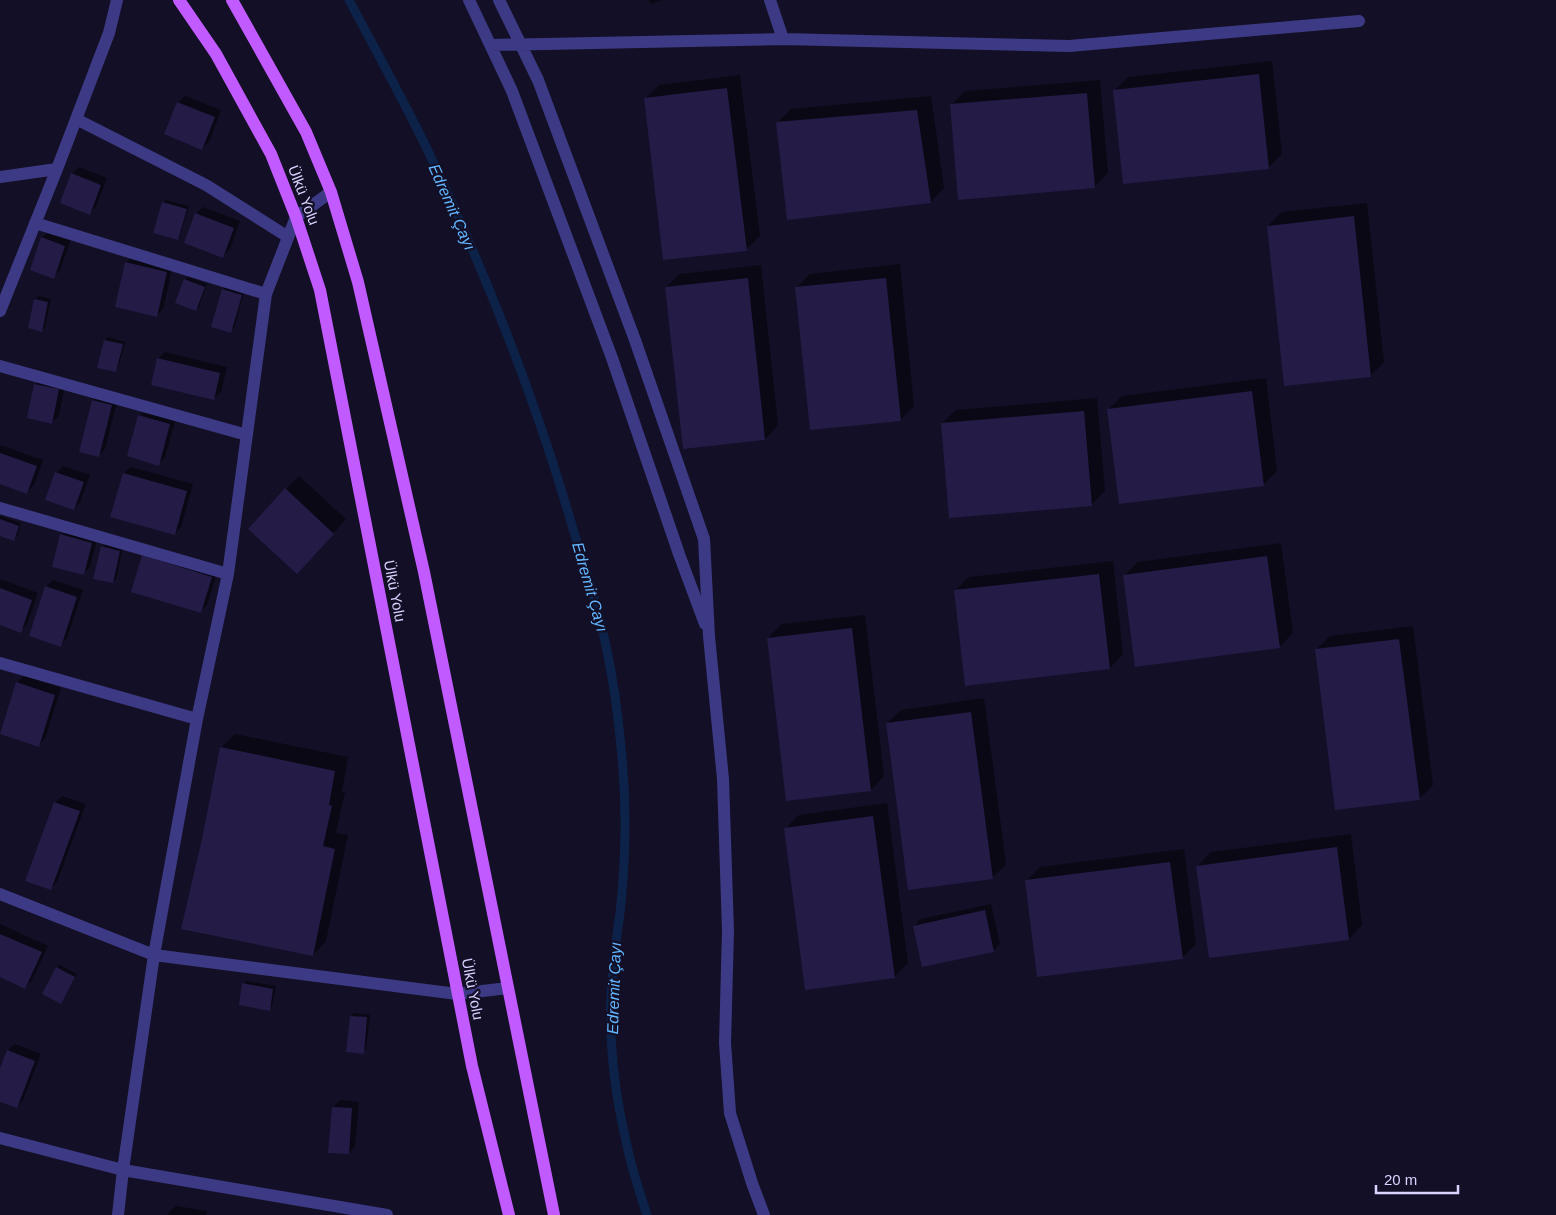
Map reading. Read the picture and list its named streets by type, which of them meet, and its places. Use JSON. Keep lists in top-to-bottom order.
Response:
{
  "streets": {
    "main road": ["Ülkü Yolu"]
  },
  "water": ["Edremit Çayı"],
  "scale_bar": "20 m"
}
